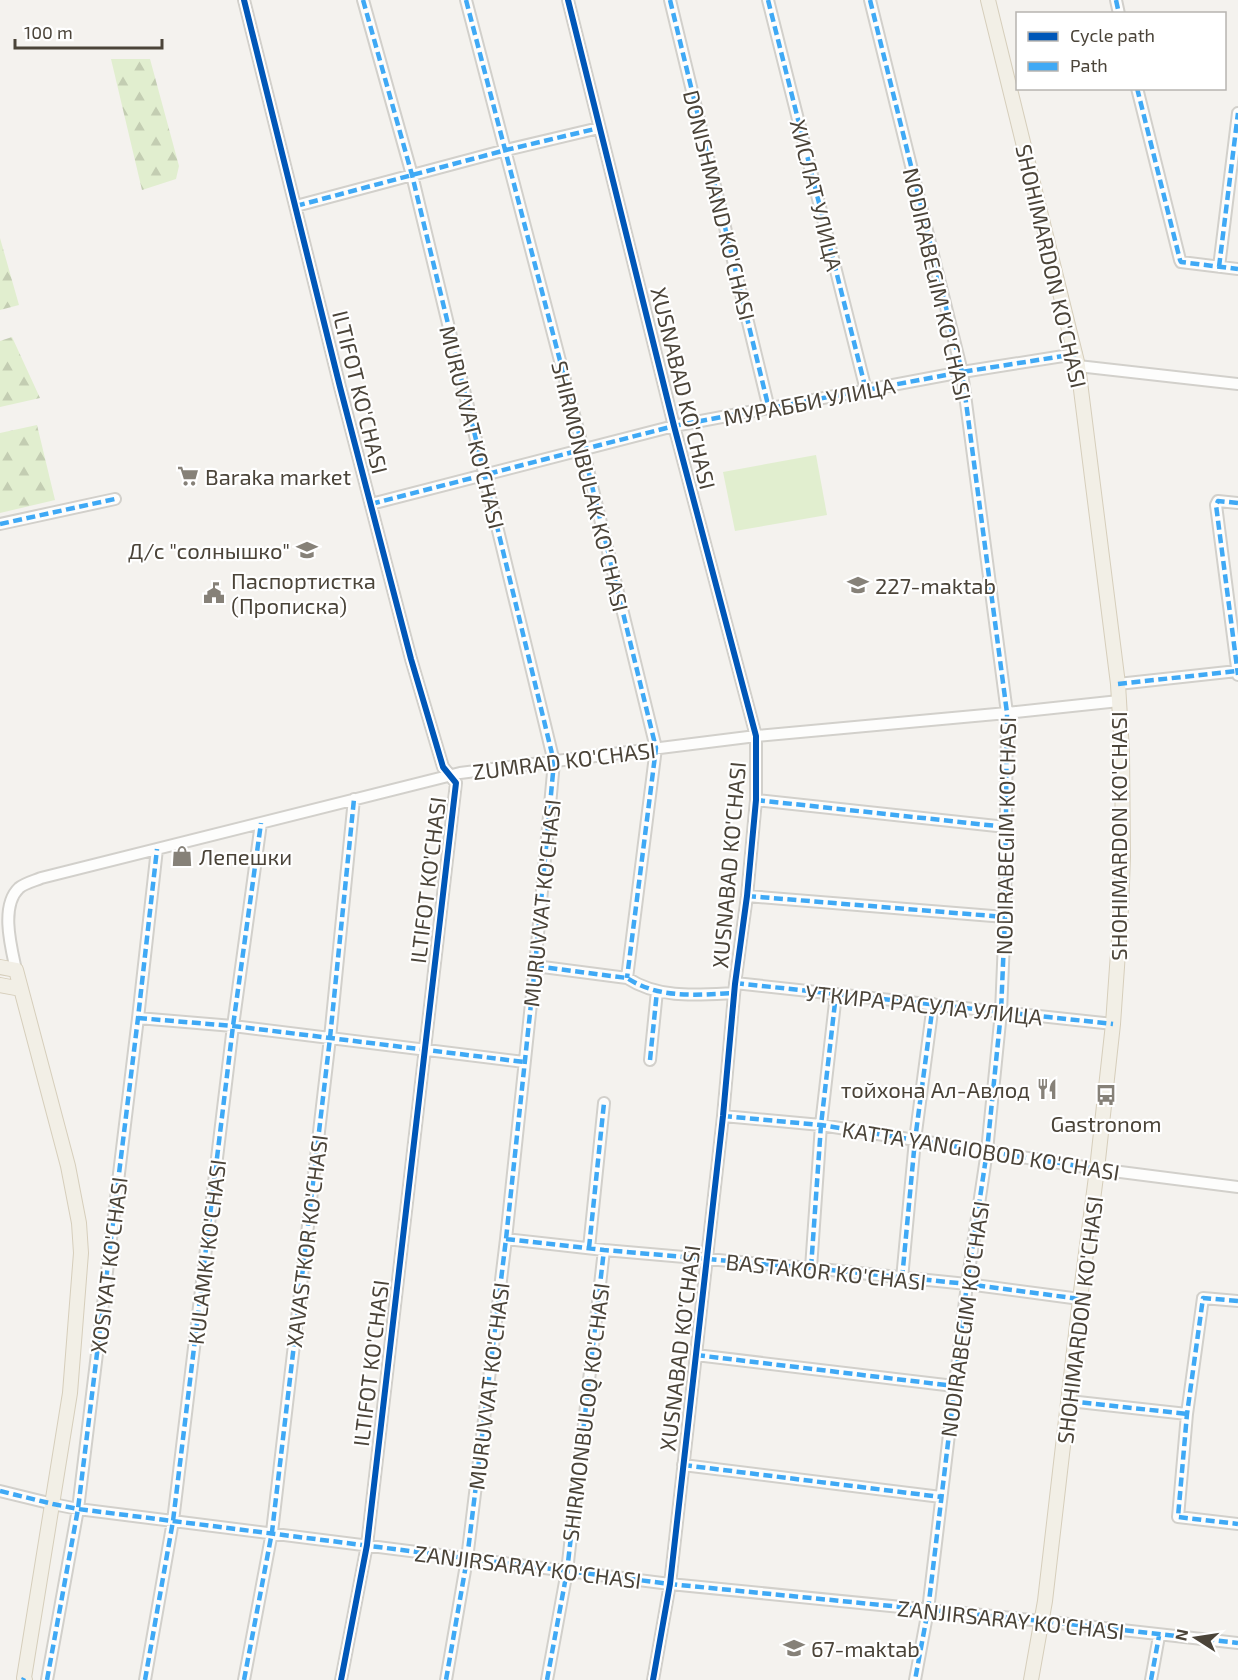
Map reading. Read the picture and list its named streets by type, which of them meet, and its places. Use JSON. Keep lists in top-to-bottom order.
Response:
{
  "streets": {
    "main road": ["SHOHIMARDON KO'CHASI", "ZUMRAD KO'CHASI", "XOSIYAT KO'CHASI"],
    "street": [
      "ХИСЛАТ УЛИЦА",
      "DONISHMAND KO'CHASI",
      "NODIRABEGIM KO'CHASI",
      "XUSNABAD KO'CHASI",
      "ILTIFOT KO'CHASI",
      "МУРАББИ УЛИЦА",
      "MURUVVAT KO'CHASI",
      "SHIRMONBULAK KO'CHASI",
      "УТКИРА РАСУЛА УЛИЦА",
      "KATTA YANGIOBOD KO'CHASI",
      "XAVASTKOR KO'CHASI",
      "KULAMKI KO'CHASI",
      "BASTAKOR KO'CHASI",
      "SHIRMONBULOQ KO'CHASI",
      "ZANJIRSARAY KO'CHASI"
    ]
  },
  "crossings": [
    ["ХИСЛАТ УЛИЦА", "МУРАББИ УЛИЦА"],
    ["DONISHMAND KO'CHASI", "МУРАББИ УЛИЦА"],
    ["SHOHIMARDON KO'CHASI", "МУРАББИ УЛИЦА"],
    ["SHOHIMARDON KO'CHASI", "ZUMRAD KO'CHASI"],
    ["SHOHIMARDON KO'CHASI", "УТКИРА РАСУЛА УЛИЦА"],
    ["SHOHIMARDON KO'CHASI", "KATTA YANGIOBOD KO'CHASI"],
    ["SHOHIMARDON KO'CHASI", "BASTAKOR KO'CHASI"],
    ["SHOHIMARDON KO'CHASI", "ZANJIRSARAY KO'CHASI"],
    ["NODIRABEGIM KO'CHASI", "МУРАББИ УЛИЦА"],
    ["NODIRABEGIM KO'CHASI", "ZUMRAD KO'CHASI"],
    ["NODIRABEGIM KO'CHASI", "УТКИРА РАСУЛА УЛИЦА"],
    ["NODIRABEGIM KO'CHASI", "KATTA YANGIOBOD KO'CHASI"],
    ["NODIRABEGIM KO'CHASI", "BASTAKOR KO'CHASI"],
    ["NODIRABEGIM KO'CHASI", "ZANJIRSARAY KO'CHASI"],
    ["XUSNABAD KO'CHASI", "МУРАББИ УЛИЦА"],
    ["XUSNABAD KO'CHASI", "ZUMRAD KO'CHASI"],
    ["XUSNABAD KO'CHASI", "УТКИРА РАСУЛА УЛИЦА"],
    ["XUSNABAD KO'CHASI", "KATTA YANGIOBOD KO'CHASI"],
    ["XUSNABAD KO'CHASI", "BASTAKOR KO'CHASI"],
    ["XUSNABAD KO'CHASI", "ZANJIRSARAY KO'CHASI"],
    ["ILTIFOT KO'CHASI", "МУРАББИ УЛИЦА"],
    ["ILTIFOT KO'CHASI", "ZUMRAD KO'CHASI"],
    ["ILTIFOT KO'CHASI", "ZANJIRSARAY KO'CHASI"],
    ["МУРАББИ УЛИЦА", "MURUVVAT KO'CHASI"],
    ["МУРАББИ УЛИЦА", "SHIRMONBULAK KO'CHASI"],
    ["MURUVVAT KO'CHASI", "ZUMRAD KO'CHASI"],
    ["MURUVVAT KO'CHASI", "УТКИРА РАСУЛА УЛИЦА"],
    ["MURUVVAT KO'CHASI", "BASTAKOR KO'CHASI"],
    ["MURUVVAT KO'CHASI", "ZANJIRSARAY KO'CHASI"],
    ["SHIRMONBULAK KO'CHASI", "ZUMRAD KO'CHASI"],
    ["SHIRMONBULAK KO'CHASI", "УТКИРА РАСУЛА УЛИЦА"],
    ["ZUMRAD KO'CHASI", "XAVASTKOR KO'CHASI"],
    ["ZUMRAD KO'CHASI", "KULAMKI KO'CHASI"],
    ["ZUMRAD KO'CHASI", "XOSIYAT KO'CHASI"],
    ["XAVASTKOR KO'CHASI", "ZANJIRSARAY KO'CHASI"],
    ["KULAMKI KO'CHASI", "ZANJIRSARAY KO'CHASI"],
    ["XOSIYAT KO'CHASI", "ZANJIRSARAY KO'CHASI"],
    ["BASTAKOR KO'CHASI", "SHIRMONBULOQ KO'CHASI"],
    ["SHIRMONBULOQ KO'CHASI", "ZANJIRSARAY KO'CHASI"]
  ],
  "places": {
    "supermarket": ["Baraka market"],
    "school or university": ["Д/с \"солнышко\"", "227-maktab", "67-maktab"],
    "public building": ["Паспортистка (Прописка)"],
    "shop": ["Лепешки"],
    "restaurant": ["тойхона Ал-Авлод"],
    "bus stop": ["Gastronom"]
  },
  "legend": ["Cycle path", "Path"],
  "scale_bar": "100 m",
  "north": "left"
}
